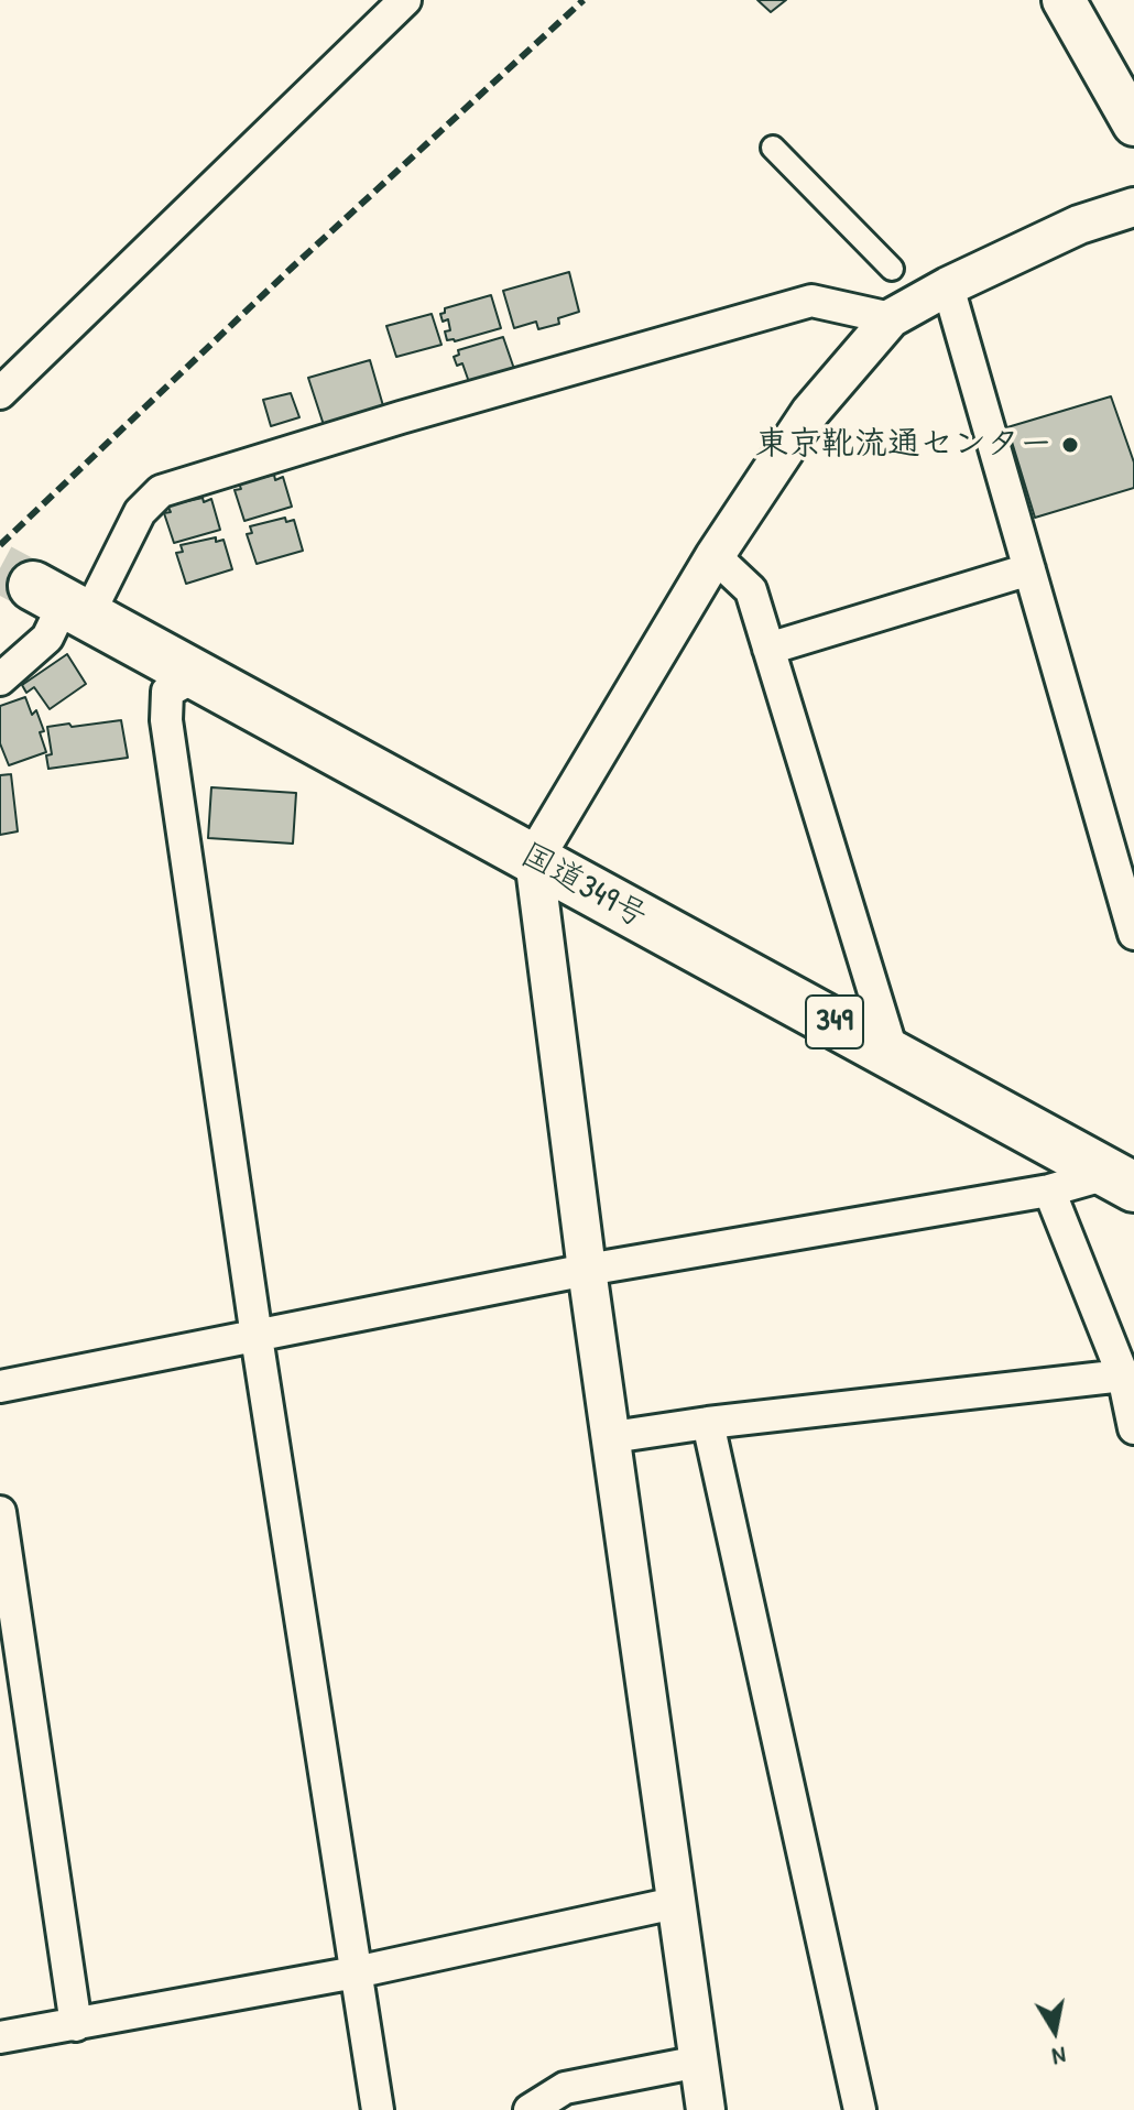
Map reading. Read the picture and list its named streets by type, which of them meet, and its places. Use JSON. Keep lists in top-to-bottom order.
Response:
{
  "streets": {
    "highway": ["国道349号", "349"]
  },
  "places": ["東京靴流通センター"],
  "north": "bottom"
}
